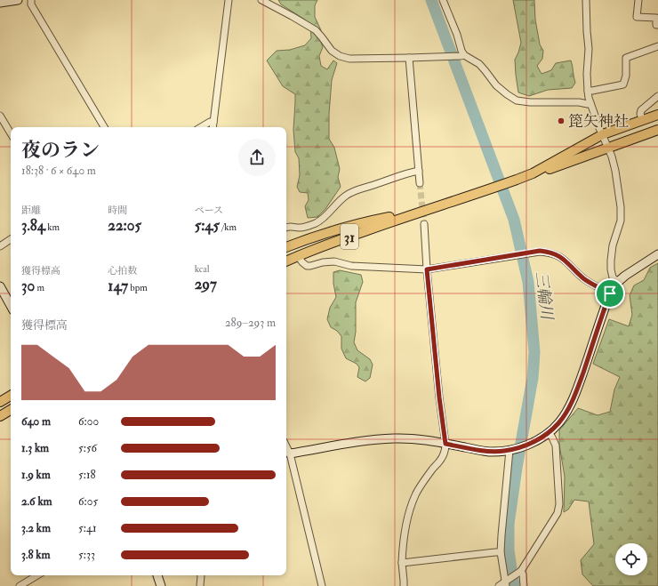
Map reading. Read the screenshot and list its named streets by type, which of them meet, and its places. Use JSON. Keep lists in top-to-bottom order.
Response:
{
  "streets": {
    "main road": ["31"]
  },
  "water": ["三輪川"],
  "places": ["箆矢神社"],
  "page": {
    "heading": ["夜のラン", "18:38 · 6 × 640 m"],
    "stats": [
      ["距離", "3.84 km"],
      ["時間", "22:05"],
      ["ペース", "5:45 /km"],
      ["獲得標高", "30 m"],
      ["心拍数", "147 bpm"],
      ["kcal", "297"]
    ],
    "chart": ["獲得標高", "289–293 m"],
    "list": [
      {
        "name": "640 m",
        "note": "6:00"
      },
      {
        "name": "1.3 km",
        "note": "5:56"
      },
      {
        "name": "1.9 km",
        "note": "5:18"
      },
      {
        "name": "2.6 km",
        "note": "6:05"
      },
      {
        "name": "3.2 km",
        "note": "5:41"
      },
      {
        "name": "3.8 km",
        "note": "5:33"
      }
    ]
  }
}
